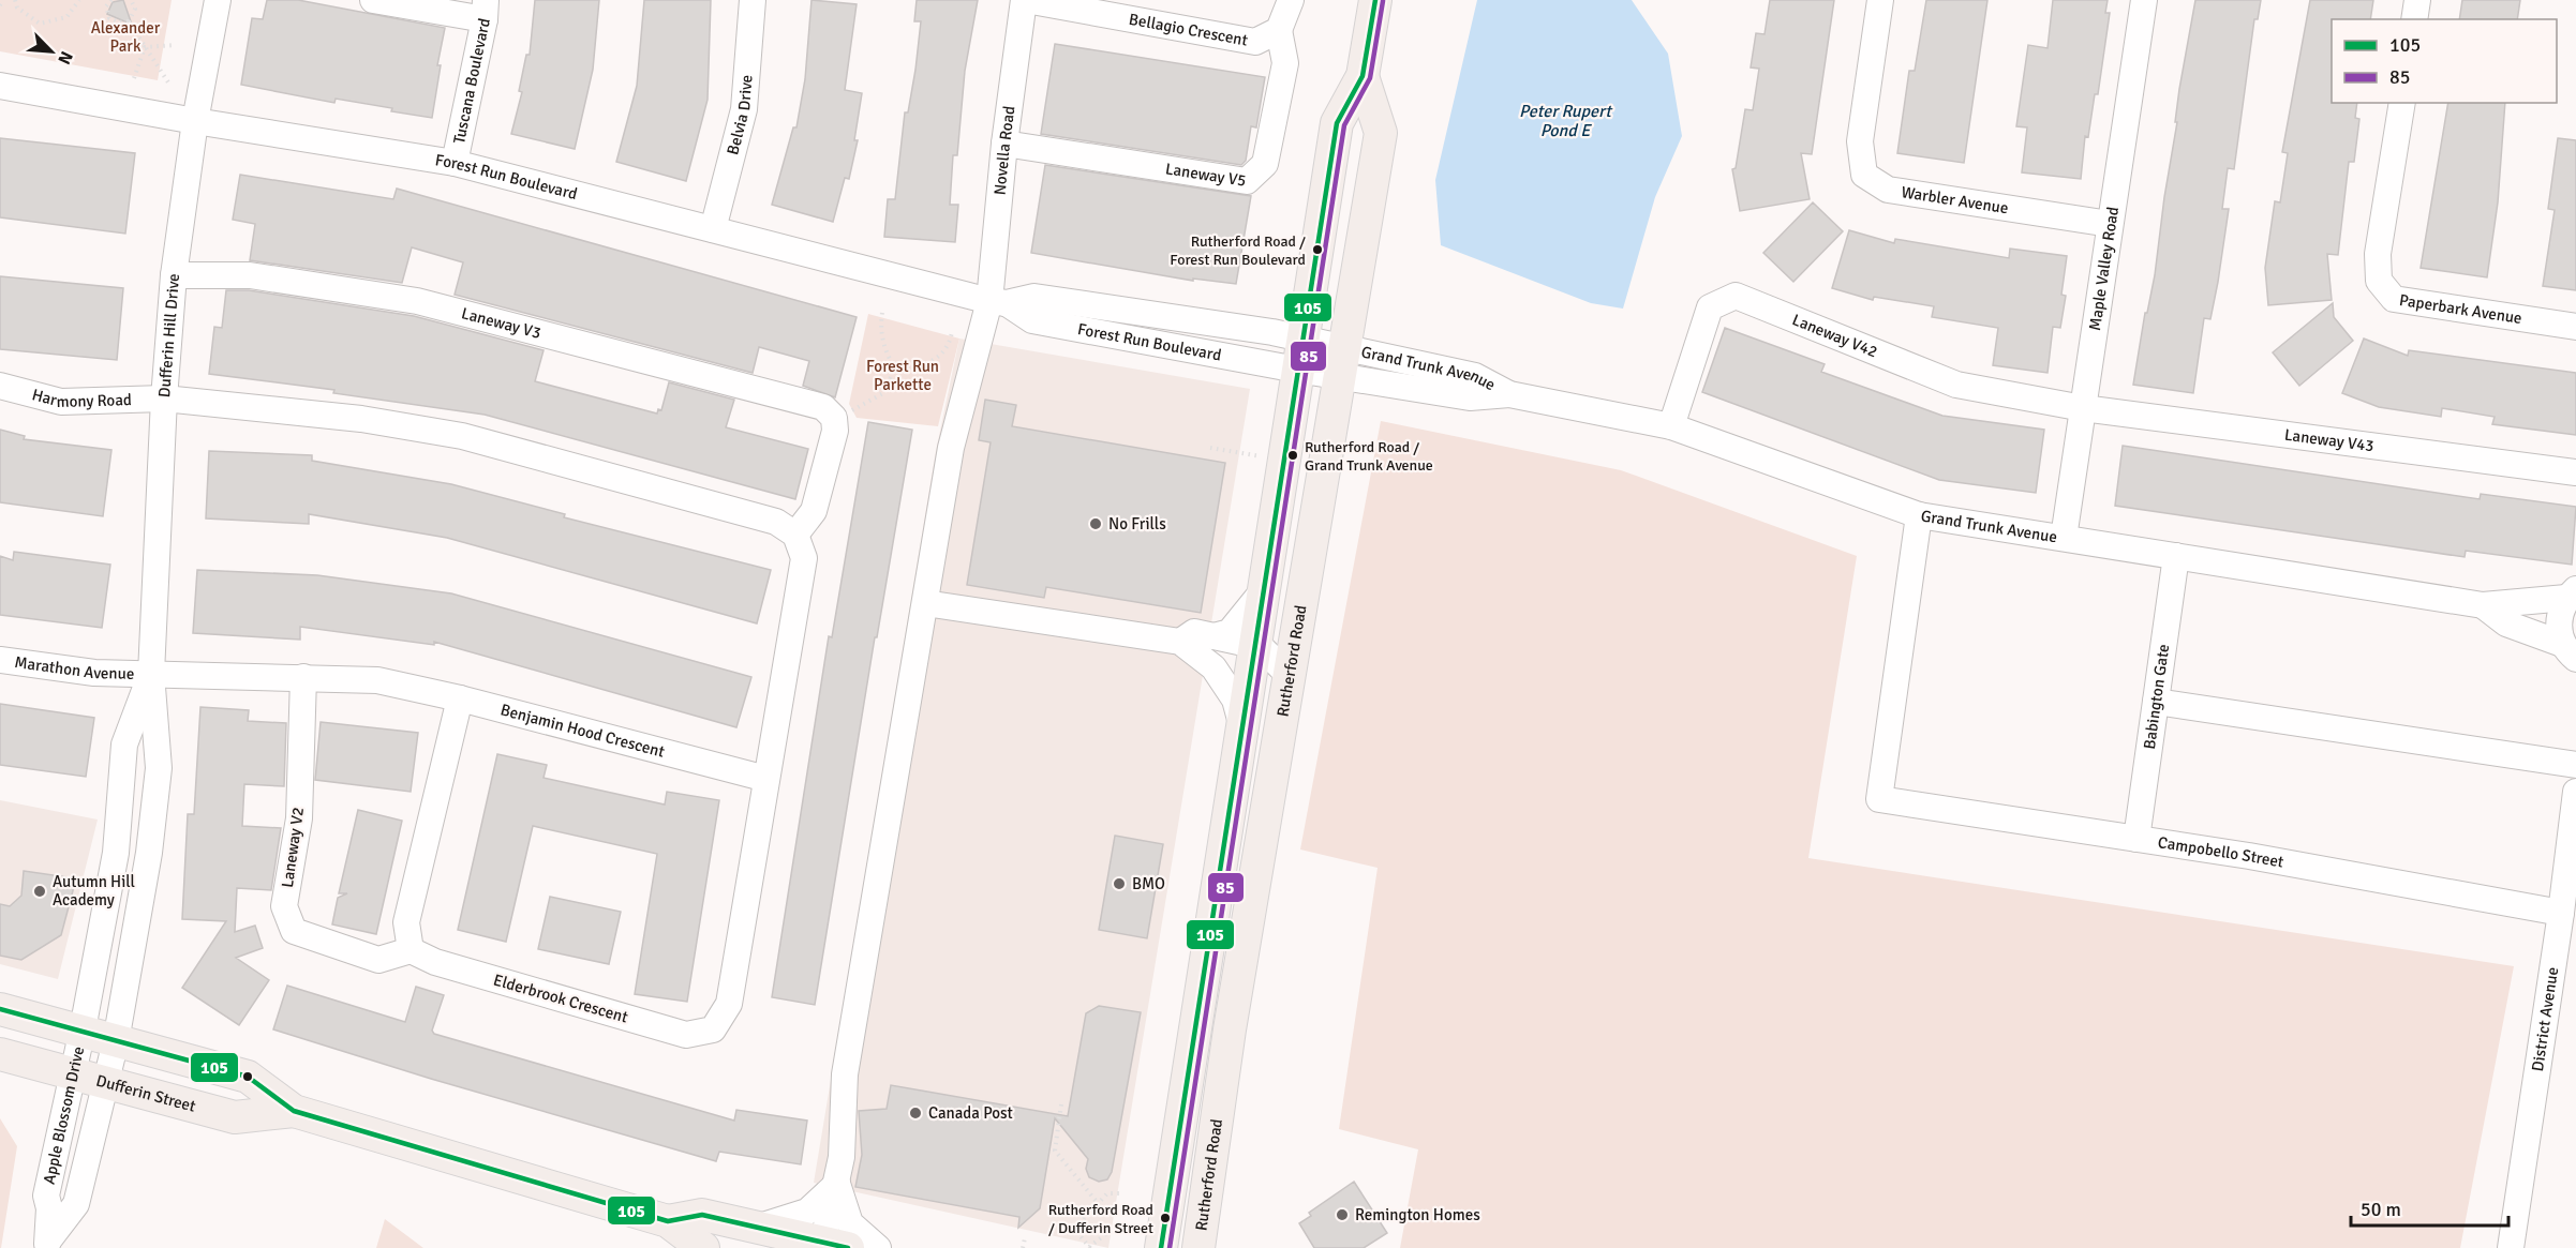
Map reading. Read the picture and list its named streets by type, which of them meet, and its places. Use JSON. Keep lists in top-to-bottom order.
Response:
{
  "streets": {
    "main road": ["Rutherford Road", "Dufferin Street"],
    "street": [
      "Bellagio Crescent",
      "Tuscana Boulevard",
      "Belvia Drive",
      "Novella Road",
      "Laneway V5",
      "Forest Run Boulevard",
      "Warbler Avenue",
      "Maple Valley Road",
      "Paperbark Avenue",
      "Laneway V3",
      "Dufferin Hill Drive",
      "Laneway V42",
      "Grand Trunk Avenue",
      "Harmony Road",
      "Laneway V43",
      "Marathon Avenue",
      "Babington Gate",
      "Benjamin Hood Crescent",
      "Laneway V2",
      "Campobello Street",
      "Elderbrook Crescent",
      "District Avenue",
      "Apple Blossom Drive"
    ]
  },
  "crossings": [
    ["Bellagio Crescent", "Novella Road"],
    ["Bellagio Crescent", "Laneway V5"],
    ["Tuscana Boulevard", "Forest Run Boulevard"],
    ["Belvia Drive", "Forest Run Boulevard"],
    ["Novella Road", "Laneway V5"],
    ["Novella Road", "Forest Run Boulevard"],
    ["Novella Road", "Dufferin Street"],
    ["Forest Run Boulevard", "Dufferin Hill Drive"],
    ["Forest Run Boulevard", "Grand Trunk Avenue"],
    ["Forest Run Boulevard", "Rutherford Road"],
    ["Warbler Avenue", "Maple Valley Road"],
    ["Maple Valley Road", "Laneway V42"],
    ["Maple Valley Road", "Grand Trunk Avenue"],
    ["Maple Valley Road", "Laneway V43"],
    ["Laneway V3", "Dufferin Hill Drive"],
    ["Dufferin Hill Drive", "Harmony Road"],
    ["Dufferin Hill Drive", "Marathon Avenue"],
    ["Dufferin Hill Drive", "Benjamin Hood Crescent"],
    ["Dufferin Hill Drive", "Dufferin Street"],
    ["Dufferin Hill Drive", "Apple Blossom Drive"],
    ["Laneway V42", "Grand Trunk Avenue"],
    ["Laneway V42", "Laneway V43"],
    ["Grand Trunk Avenue", "Rutherford Road"],
    ["Grand Trunk Avenue", "Babington Gate"],
    ["Grand Trunk Avenue", "Campobello Street"],
    ["Marathon Avenue", "Benjamin Hood Crescent"],
    ["Babington Gate", "Campobello Street"],
    ["Benjamin Hood Crescent", "Laneway V2"],
    ["Benjamin Hood Crescent", "Elderbrook Crescent"],
    ["Laneway V2", "Elderbrook Crescent"],
    ["Campobello Street", "District Avenue"],
    ["Dufferin Street", "Apple Blossom Drive"]
  ],
  "water": ["Peter Rupert Pond E"],
  "parks": ["Alexander Park", "Forest Run Parkette"],
  "places": [
    "Rutherford Road / Forest Run Boulevard",
    "Rutherford Road / Grand Trunk Avenue",
    "No Frills",
    "BMO",
    "Autumn Hill Academy",
    "Canada Post",
    "Remington Homes",
    "Rutherford Road / Dufferin Street"
  ],
  "lines": ["transit line 105", "transit line 85"],
  "legend": ["105", "85"],
  "scale_bar": "50 m",
  "north": "bottom right"
}
